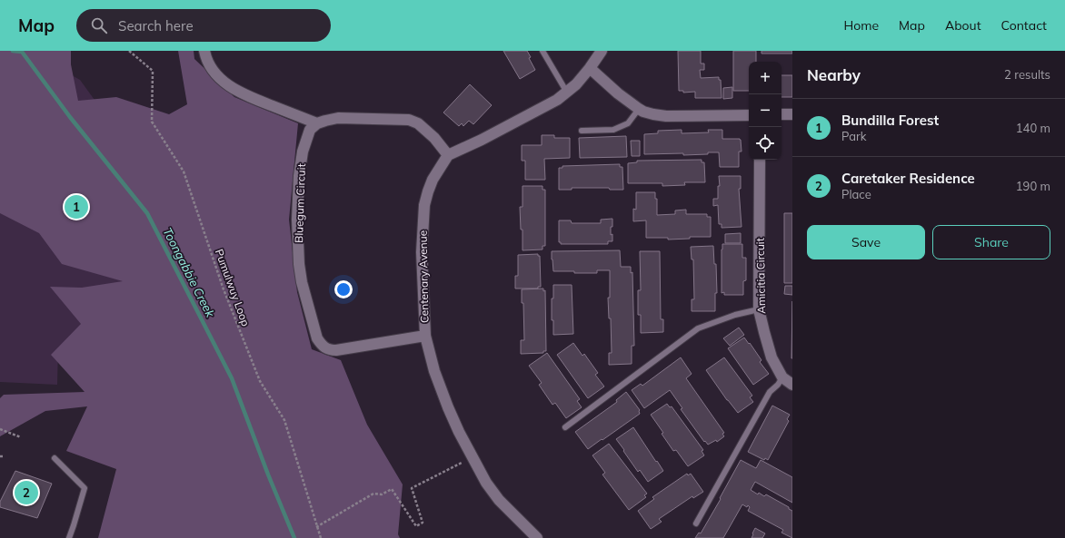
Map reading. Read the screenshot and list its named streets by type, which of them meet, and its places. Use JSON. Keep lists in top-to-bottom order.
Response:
{
  "streets": {
    "street": ["Bluegum Circuit", "Amicitia Circuit", "Centenary Avenue"],
    "path": ["Pumulwuy Loop"]
  },
  "crossings": [
    ["Bluegum Circuit", "Centenary Avenue"]
  ],
  "water": ["Toongabbie Creek"],
  "page": {
    "header": "Map",
    "search": "Search here",
    "nav": [
      "Home",
      "Map",
      "About",
      "Contact"
    ],
    "heading": ["Nearby", "2 results"],
    "map_buttons": ["+", "−"],
    "list": [
      {
        "mark": "1",
        "name": "Bundilla Forest",
        "note": "Park",
        "value": "140 m"
      },
      {
        "mark": "2",
        "name": "Caretaker Residence",
        "note": "Place",
        "value": "190 m"
      }
    ],
    "pins": ["1", "2"],
    "buttons": ["Save", "Share"]
  }
}
